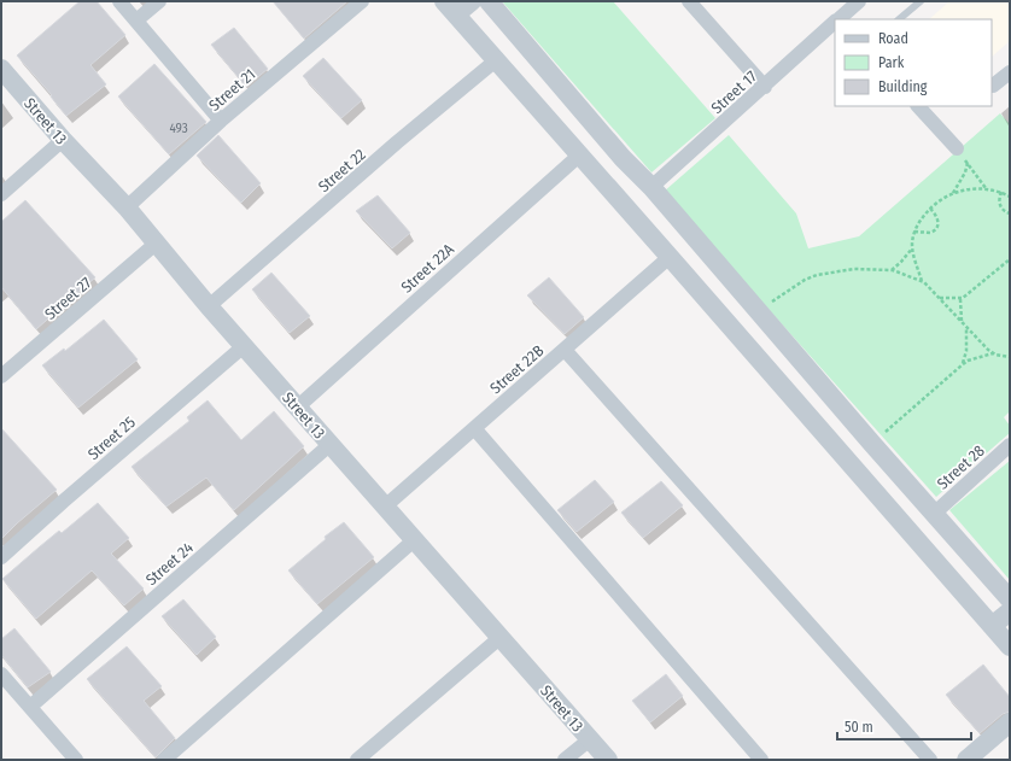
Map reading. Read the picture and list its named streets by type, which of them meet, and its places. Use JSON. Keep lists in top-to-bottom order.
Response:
{
  "streets": {
    "street": [
      "Street 21",
      "Street 17",
      "Street 13",
      "Street 22",
      "Street 22A",
      "Street 27",
      "Street 22B",
      "Street 25",
      "Street 28",
      "Street 24"
    ]
  },
  "crossings": [
    ["Street 21", "Street 13"],
    ["Street 13", "Street 22"],
    ["Street 13", "Street 22A"],
    ["Street 13", "Street 27"],
    ["Street 13", "Street 22B"],
    ["Street 13", "Street 25"],
    ["Street 13", "Street 24"]
  ],
  "house_numbers": ["493"],
  "legend": ["Road", "Park", "Building"],
  "scale_bar": "50 m"
}
